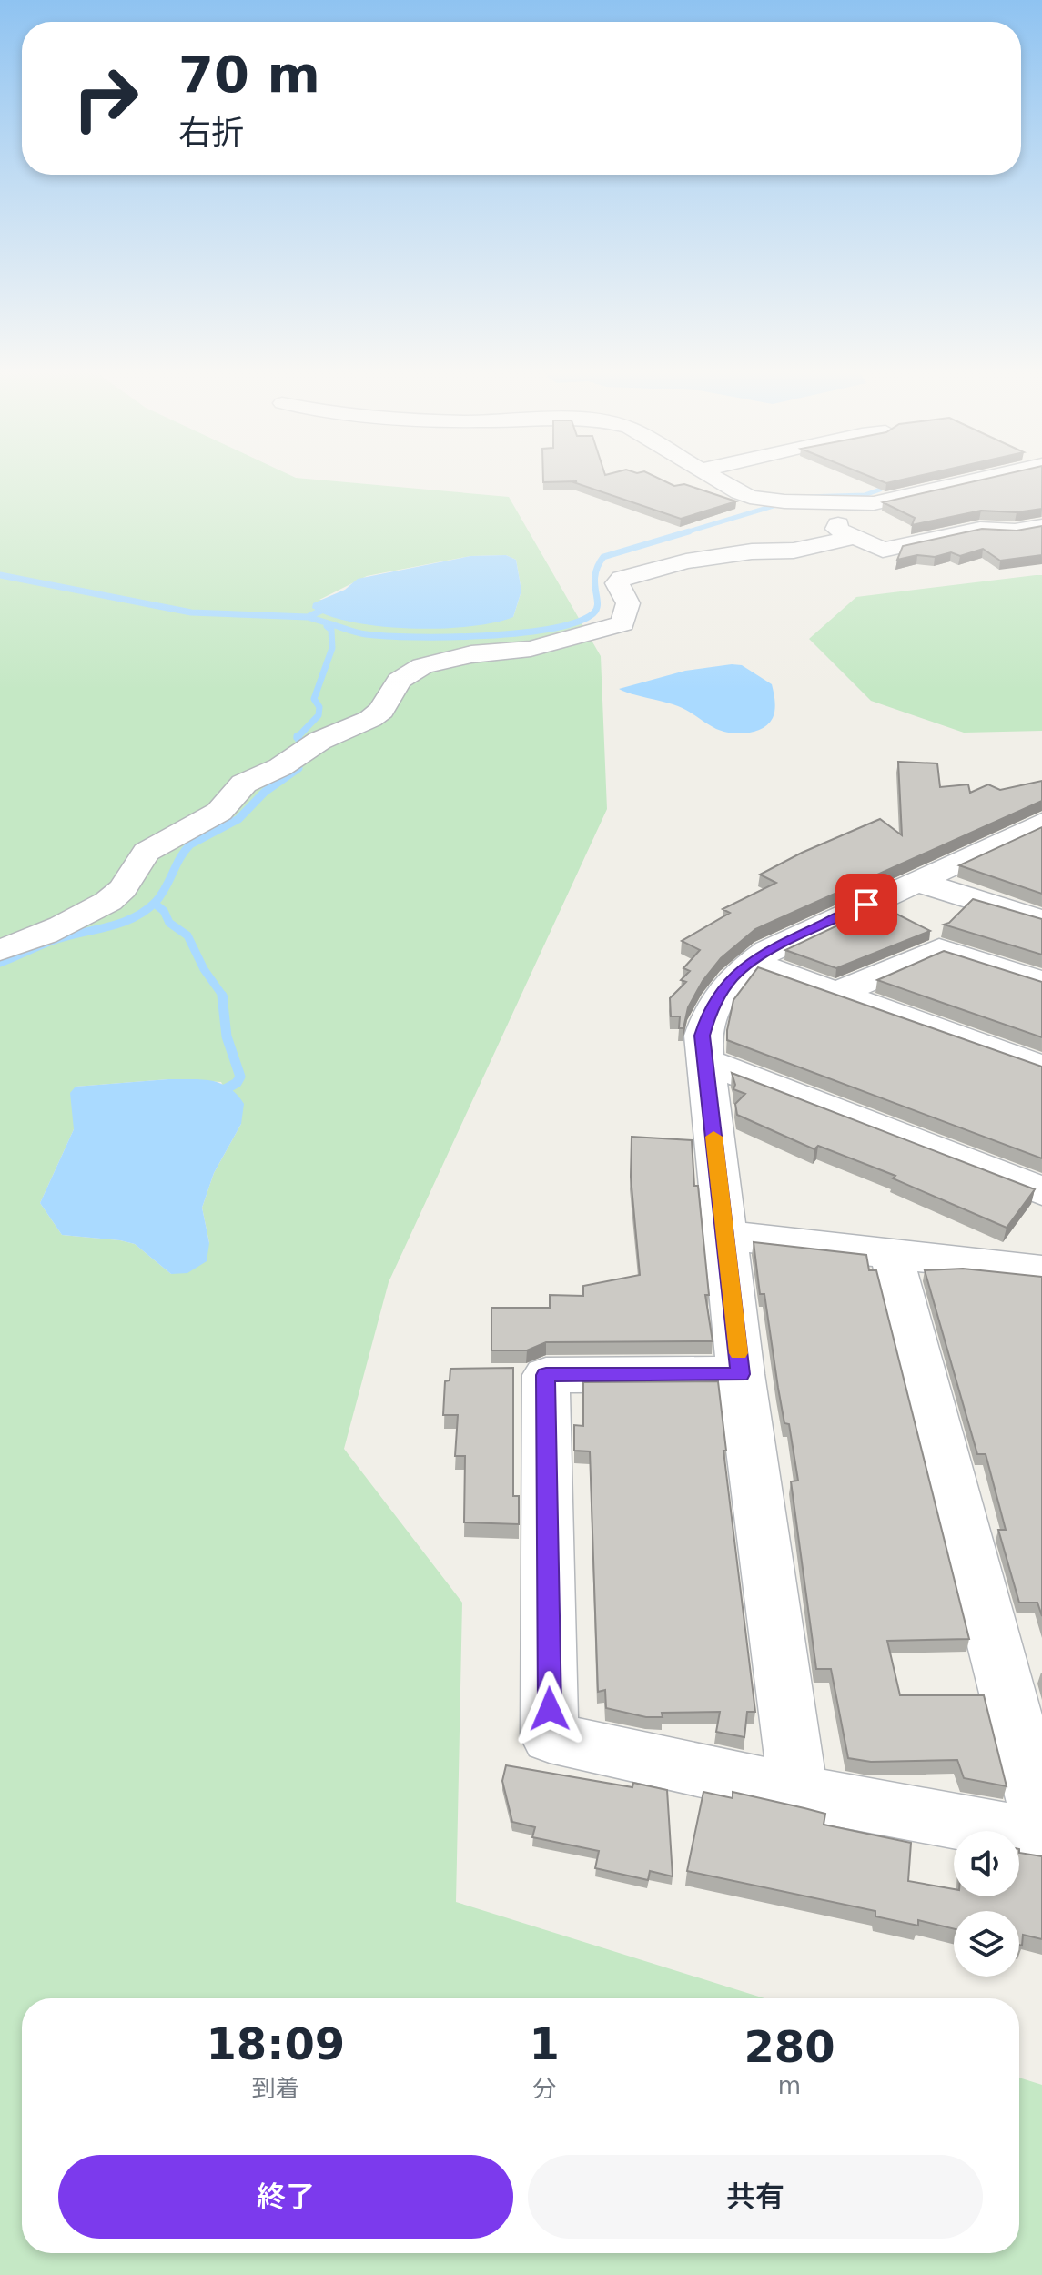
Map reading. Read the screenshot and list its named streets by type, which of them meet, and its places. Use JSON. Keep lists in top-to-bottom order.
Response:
{
  "page": {
    "turn": ["70 m", "右折"],
    "eta": [
      "18:09",
      "到着",
      "1",
      "分",
      "280",
      "m"
    ],
    "buttons": ["終了", "共有"]
  }
}
